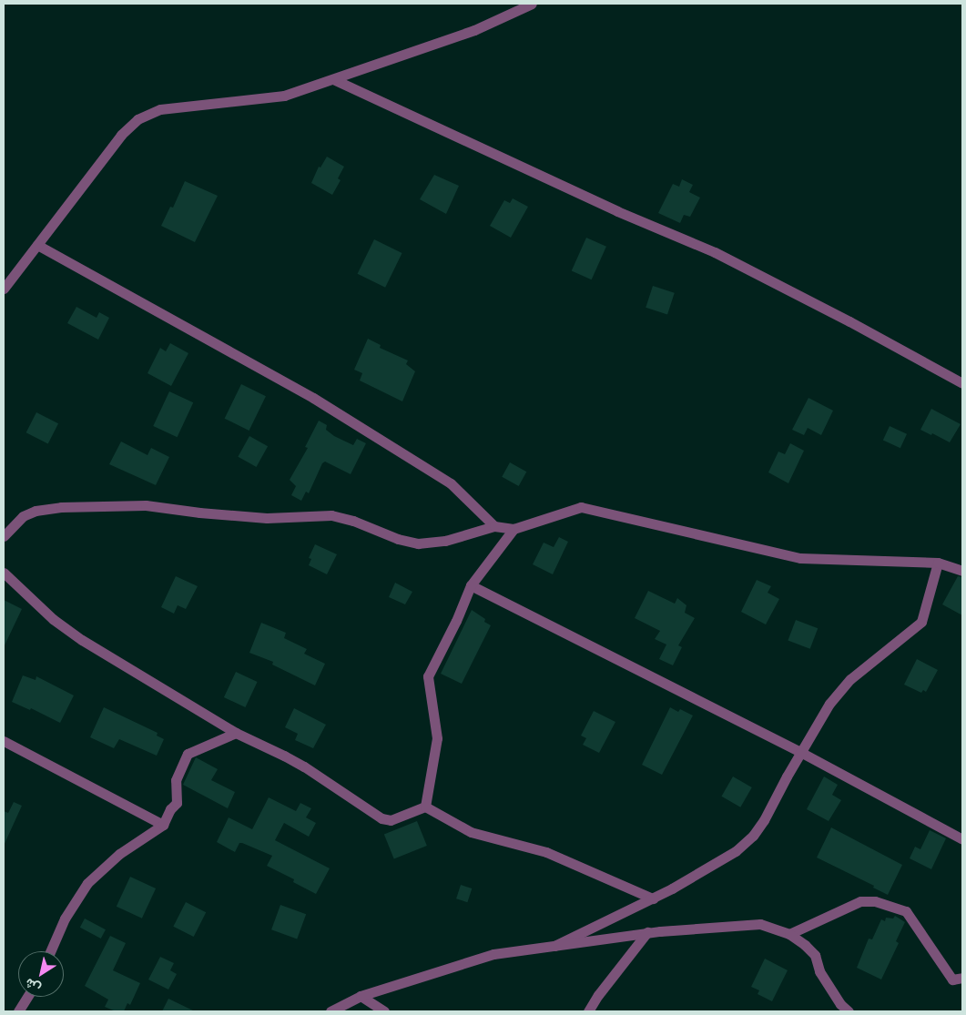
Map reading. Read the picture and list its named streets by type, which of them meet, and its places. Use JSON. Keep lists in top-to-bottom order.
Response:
{
  "north": "bottom left"
}
